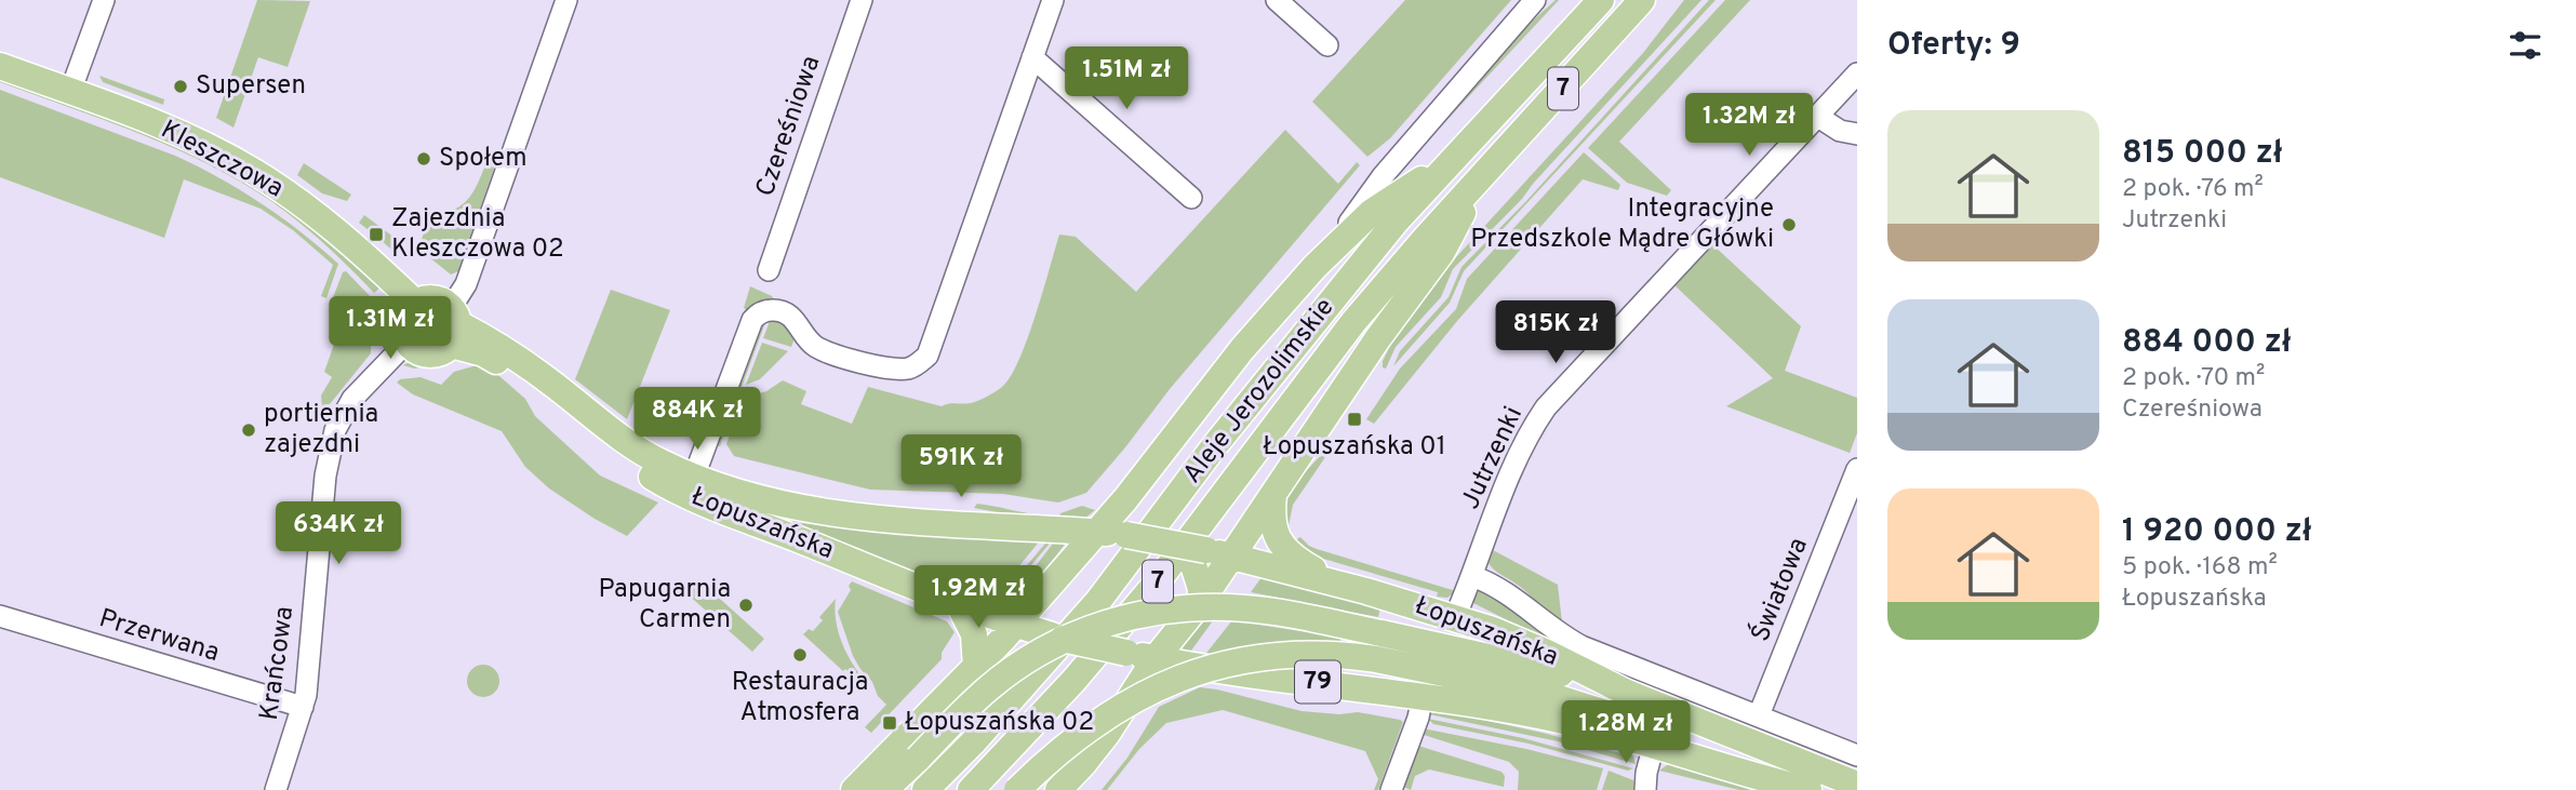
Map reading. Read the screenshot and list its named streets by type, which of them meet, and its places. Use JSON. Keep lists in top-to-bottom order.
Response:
{
  "streets": {
    "main road": [
      "7",
      "Kleszczowa",
      "Aleje Jerozolimskie",
      "Łopuszańska",
      "79"
    ],
    "street": [
      "Czereśniowa",
      "Jutrzenki",
      "Światowa",
      "Przerwana",
      "Krańcowa"
    ]
  },
  "crossings": [
    ["Kleszczowa", "Łopuszańska"],
    ["Kleszczowa", "Krańcowa"],
    ["Jutrzenki", "Łopuszańska"],
    ["Łopuszańska", "Krańcowa"],
    ["Łopuszańska", "79"],
    ["Przerwana", "Krańcowa"]
  ],
  "places": {
    "other": [
      "Supersen",
      "Społem",
      "Integracyjne Przedszkole Mądre Główki",
      "portiernia zajezdni",
      "Papugarnia Carmen",
      "Restauracja Atmosfera"
    ],
    "transit": ["Zajezdnia Kleszczowa 02", "Łopuszańska 01", "Łopuszańska 02"]
  },
  "page": {
    "heading": "Oferty: 9",
    "price": [
      "1.51M zł",
      "1.32M zł",
      "1.31M zł",
      "815K zł",
      "884K zł",
      "591K zł",
      "634K zł",
      "1.92M zł",
      "1.28M zł"
    ],
    "list": [
      {
        "name": "815 000 zł",
        "note": "2 pok. · 76 m² · Jutrzenki"
      },
      {
        "name": "884 000 zł",
        "note": "2 pok. · 70 m² · Czereśniowa"
      },
      {
        "name": "1 920 000 zł",
        "note": "5 pok. · 168 m² · Łopuszańska"
      }
    ]
  }
}
